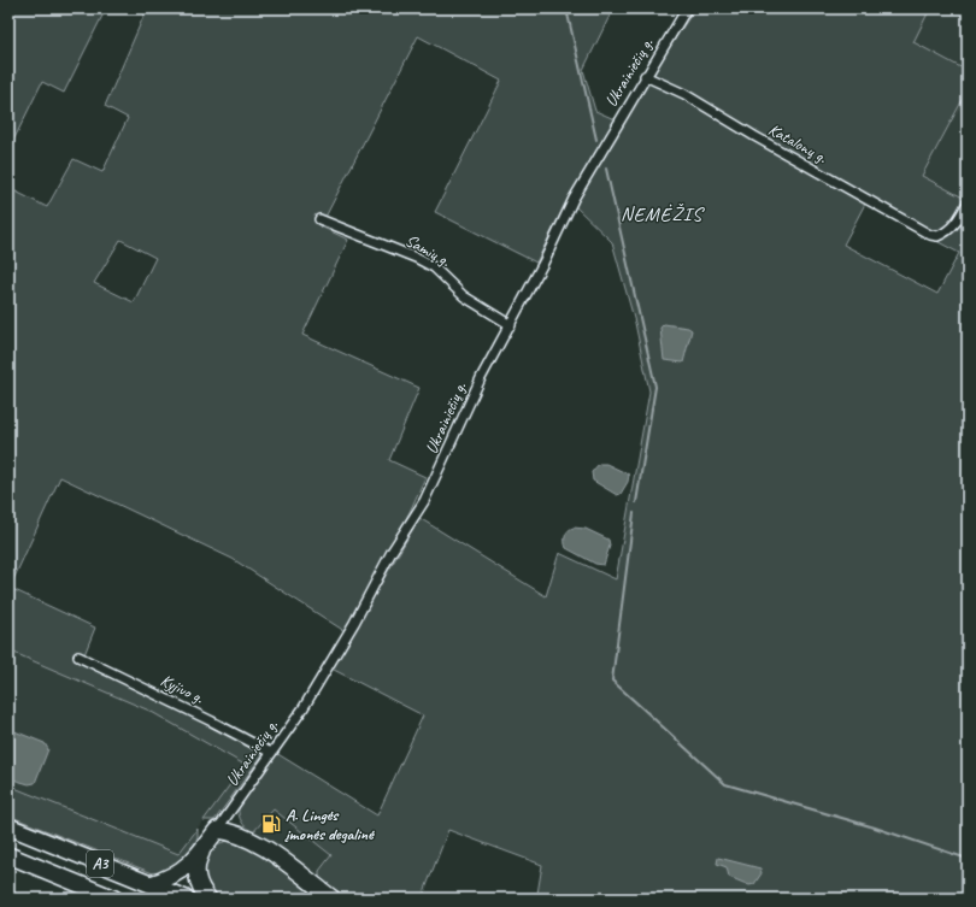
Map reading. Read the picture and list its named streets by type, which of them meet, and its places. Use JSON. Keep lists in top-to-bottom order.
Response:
{
  "streets": {
    "highway": ["A3"],
    "street": [
      "Ukrainiečių g.",
      "Katalonų g.",
      "Samių g.",
      "Kyjivo g."
    ]
  },
  "crossings": [
    ["Ukrainiečių g.", "Katalonų g."],
    ["Ukrainiečių g.", "Samių g."],
    ["Ukrainiečių g.", "Kyjivo g."]
  ],
  "districts": ["NEMĖŽIS"],
  "places": {
    "fuel station": ["A. Lingės įmonės degalinė"]
  }
}
